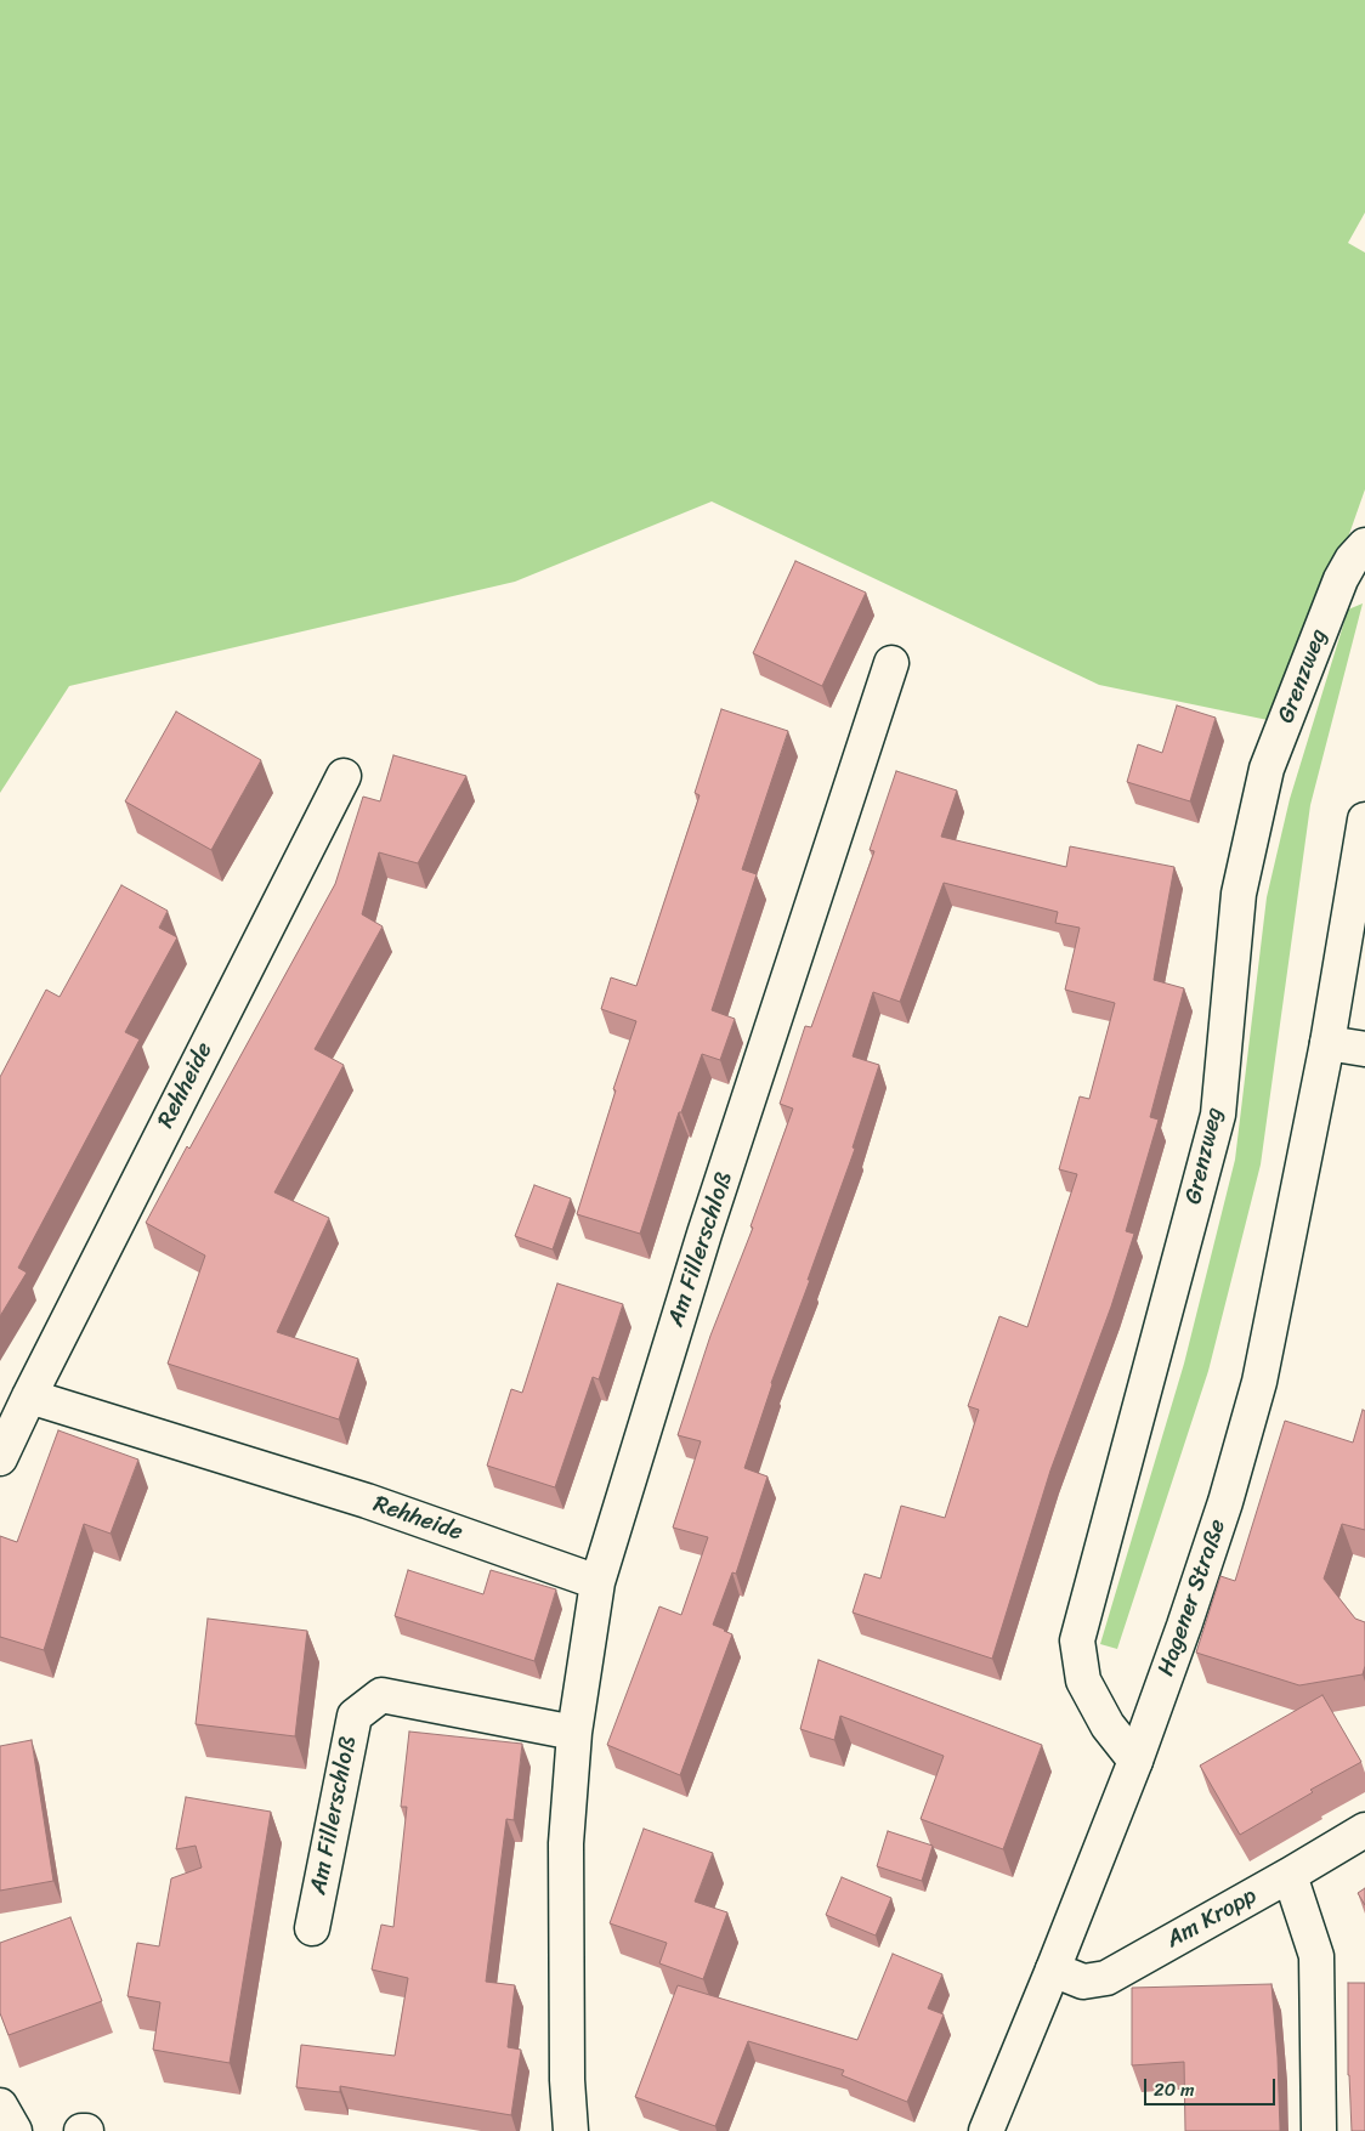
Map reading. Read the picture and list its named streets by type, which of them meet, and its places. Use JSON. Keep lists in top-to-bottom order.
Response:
{
  "streets": {
    "street": [
      "Grenzweg",
      "Rehheide",
      "Am Fillerschloß",
      "Hagener Straße",
      "Am Kropp"
    ]
  },
  "crossings": [
    ["Grenzweg", "Hagener Straße"],
    ["Rehheide", "Am Fillerschloß"],
    ["Hagener Straße", "Am Kropp"]
  ],
  "scale_bar": "20 m"
}
